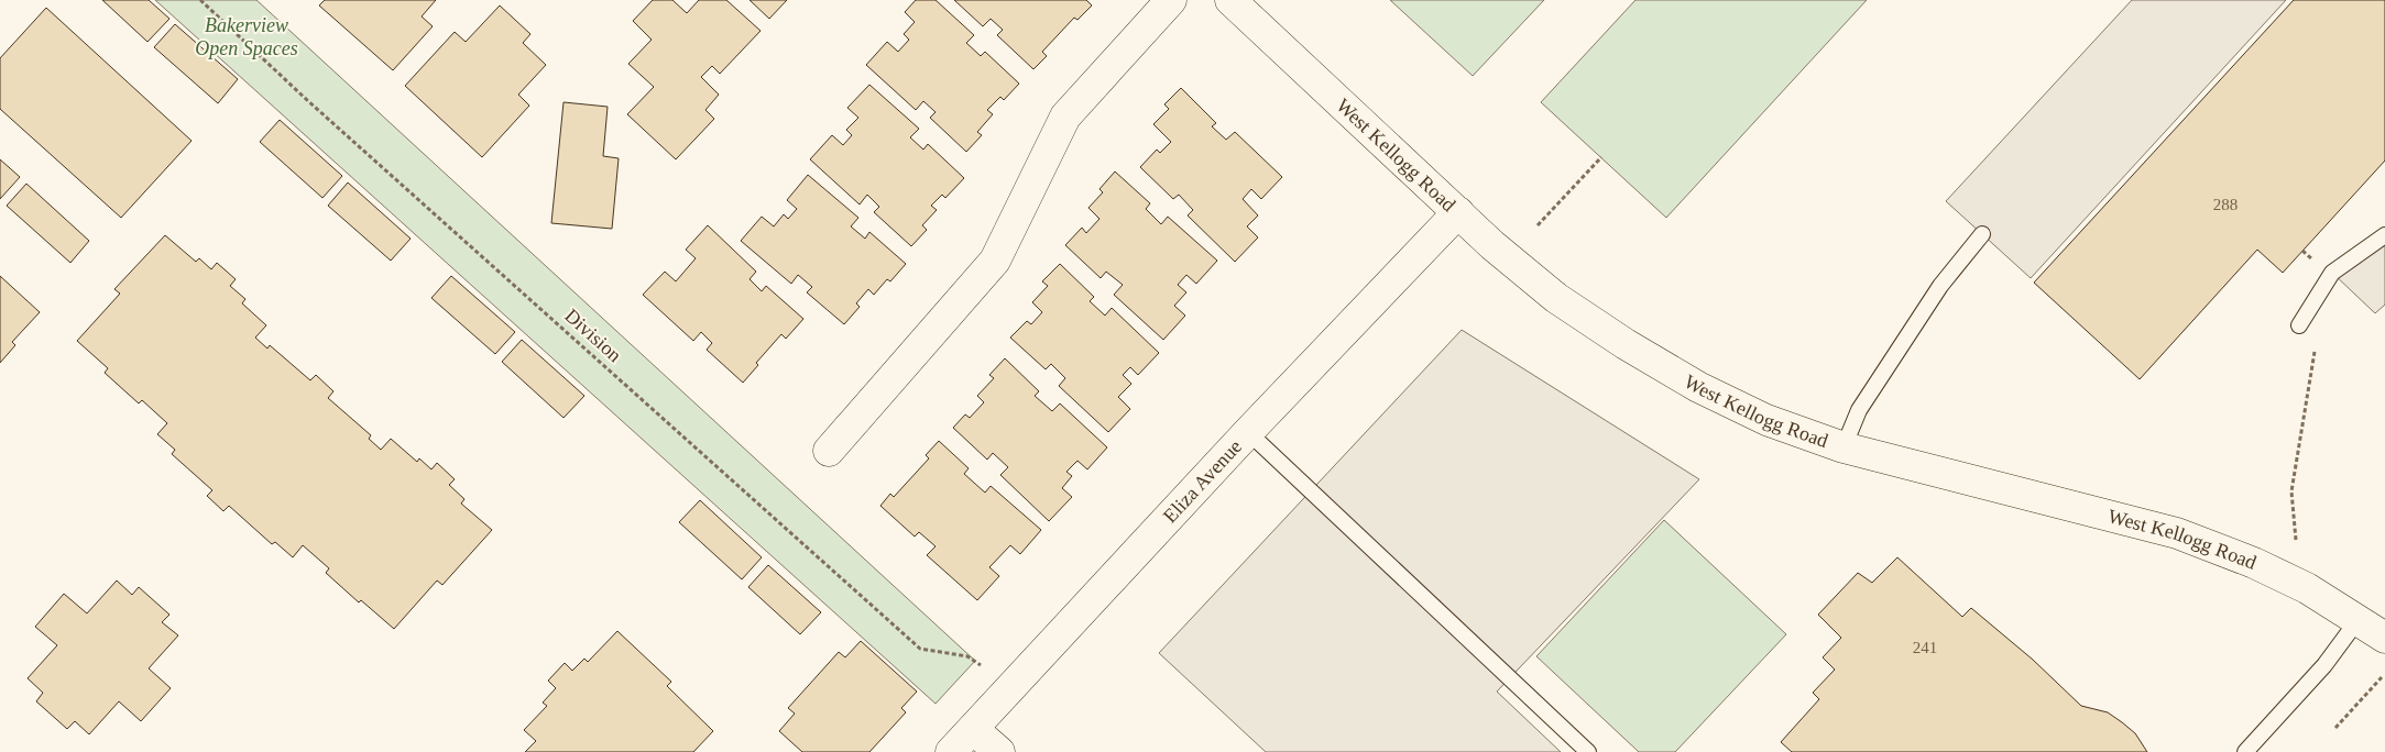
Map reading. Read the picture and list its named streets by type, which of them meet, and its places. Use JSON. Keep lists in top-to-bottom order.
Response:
{
  "streets": {
    "street": ["West Kellogg Road", "Eliza Avenue"],
    "path": ["Division"]
  },
  "crossings": [
    ["West Kellogg Road", "Eliza Avenue"]
  ],
  "parks": ["Bakerview Open Spaces"],
  "house_numbers": ["288", "241"]
}
